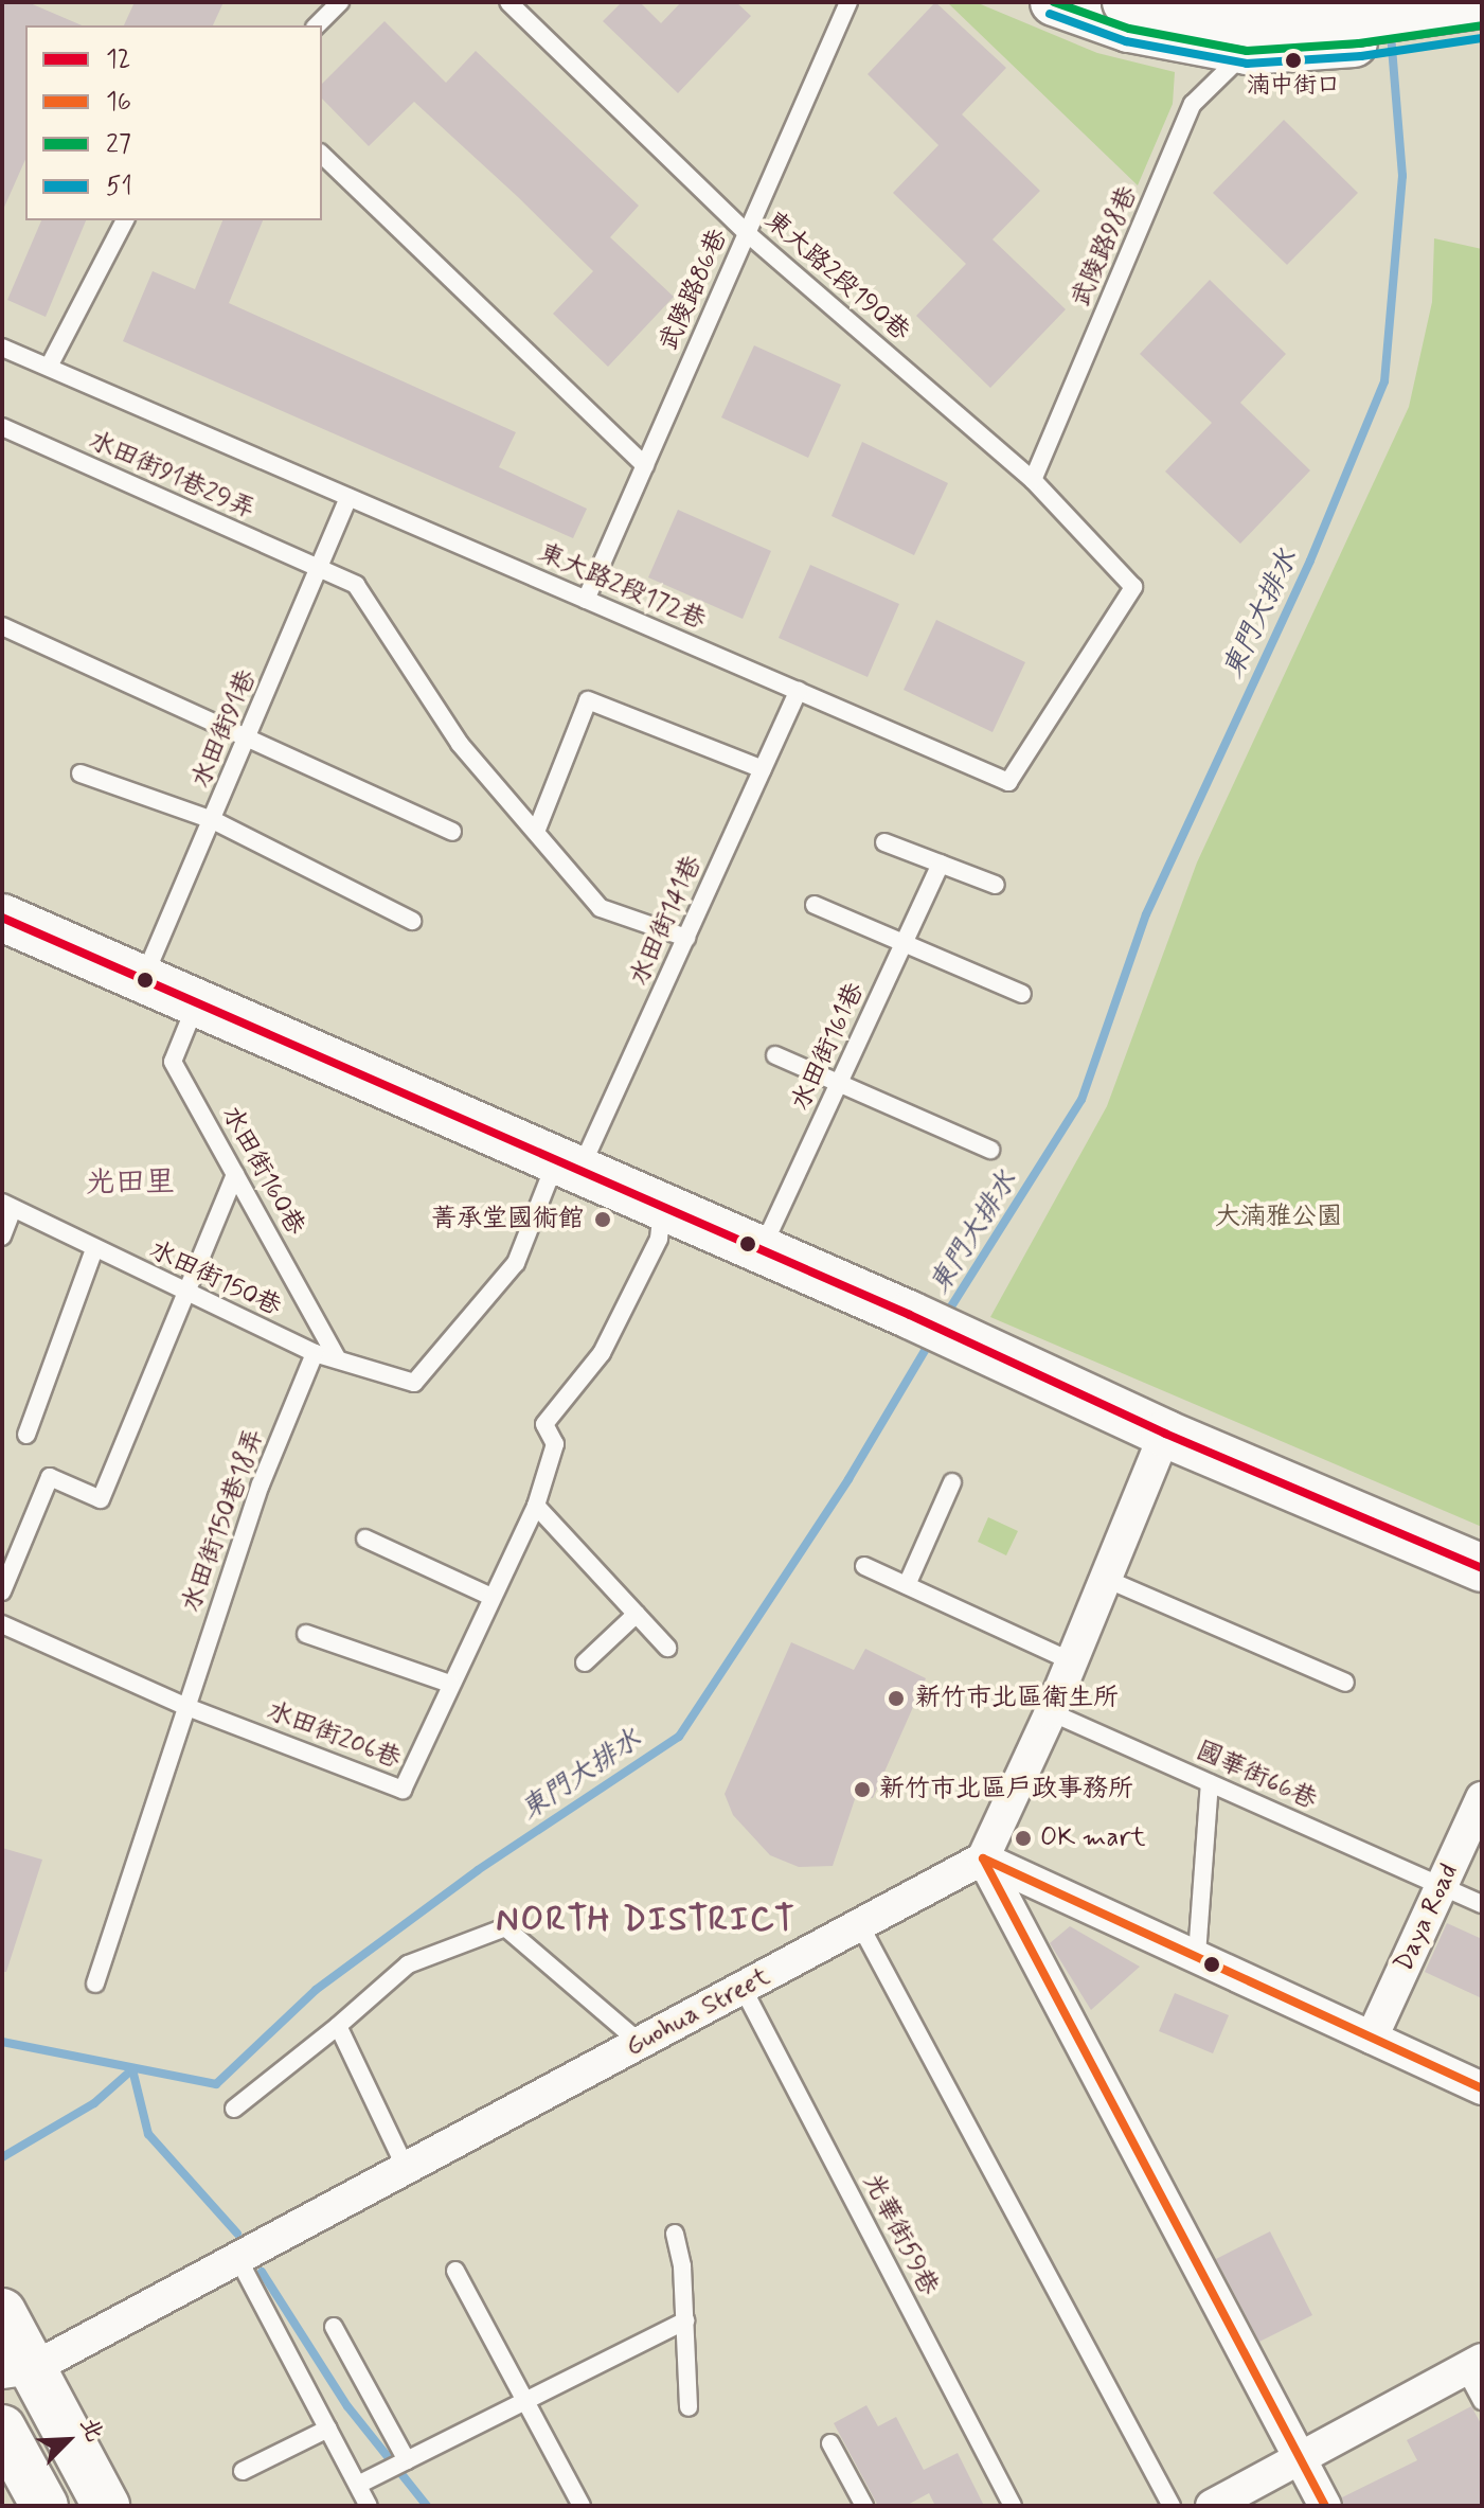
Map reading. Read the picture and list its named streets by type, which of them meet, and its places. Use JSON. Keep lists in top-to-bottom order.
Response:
{
  "streets": {
    "street": ["Daya Road", "Guohua Street"],
    "lane": [
      "武陵路98巷",
      "東大路2段190巷",
      "武陵路86巷",
      "水田街91巷29弄",
      "東大路2段172巷",
      "水田街91巷",
      "水田街141巷",
      "水田街161巷",
      "水田街160巷",
      "水田街150巷",
      "水田街150巷18弄",
      "水田街206巷",
      "國華街66巷",
      "光華街59巷"
    ]
  },
  "crossings": [
    ["武陵路98巷", "東大路2段190巷"],
    ["東大路2段190巷", "武陵路86巷"],
    ["東大路2段190巷", "東大路2段172巷"],
    ["武陵路86巷", "東大路2段172巷"],
    ["水田街91巷29弄", "水田街91巷"],
    ["水田街91巷29弄", "水田街141巷"],
    ["東大路2段172巷", "水田街91巷"],
    ["東大路2段172巷", "水田街141巷"],
    ["水田街141巷", "水田街150巷"],
    ["水田街160巷", "水田街150巷"],
    ["水田街150巷", "水田街150巷18弄"],
    ["水田街150巷18弄", "水田街206巷"],
    ["國華街66巷", "Daya Road"],
    ["Guohua Street", "光華街59巷"]
  ],
  "districts": ["光田里", "NORTH DISTRICT"],
  "water": ["東門大排水"],
  "parks": ["大湳雅公園"],
  "places": [
    "湳中街口",
    "菁承堂國術館",
    "新竹市北區衛生所",
    "新竹市北區戶政事務所",
    "OK mart"
  ],
  "lines": [
    "transit line 27",
    "transit line 51",
    "transit line 12",
    "transit line 16"
  ],
  "legend": [
    "12",
    "16",
    "27",
    "51"
  ],
  "north": "top right"
}
